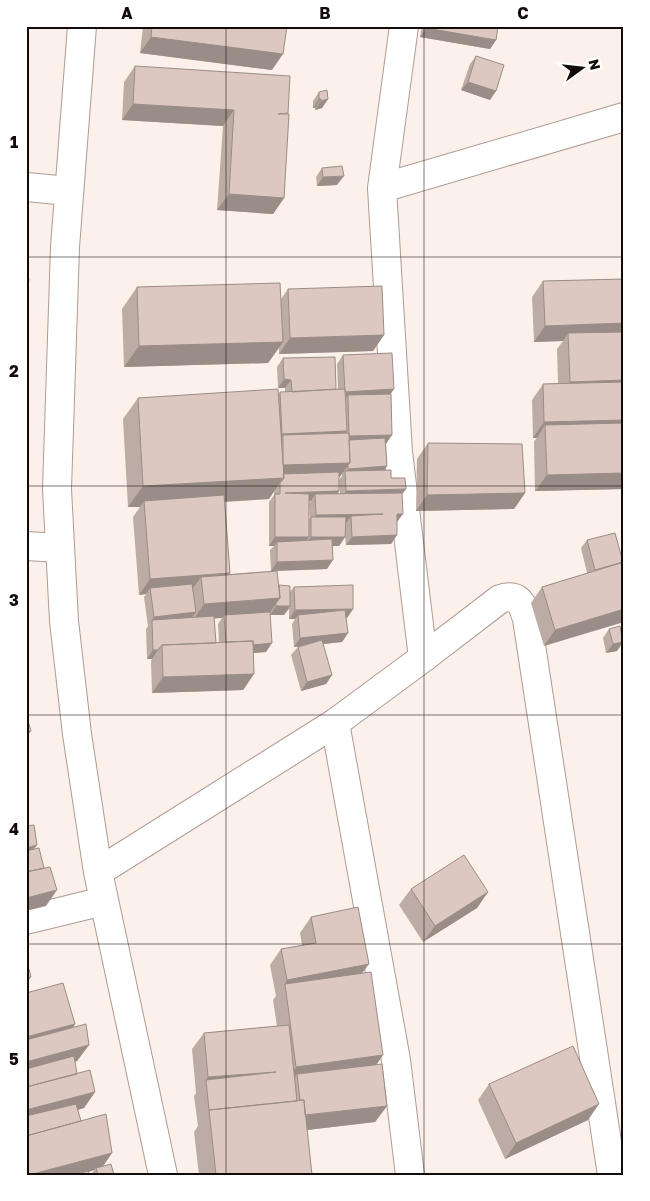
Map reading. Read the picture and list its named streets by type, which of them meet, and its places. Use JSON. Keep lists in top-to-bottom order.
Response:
{
  "north": "right",
  "grid": {
    "columns": ["A", "B", "C"],
    "rows": [
      "1",
      "2",
      "3",
      "4",
      "5"
    ]
  }
}
